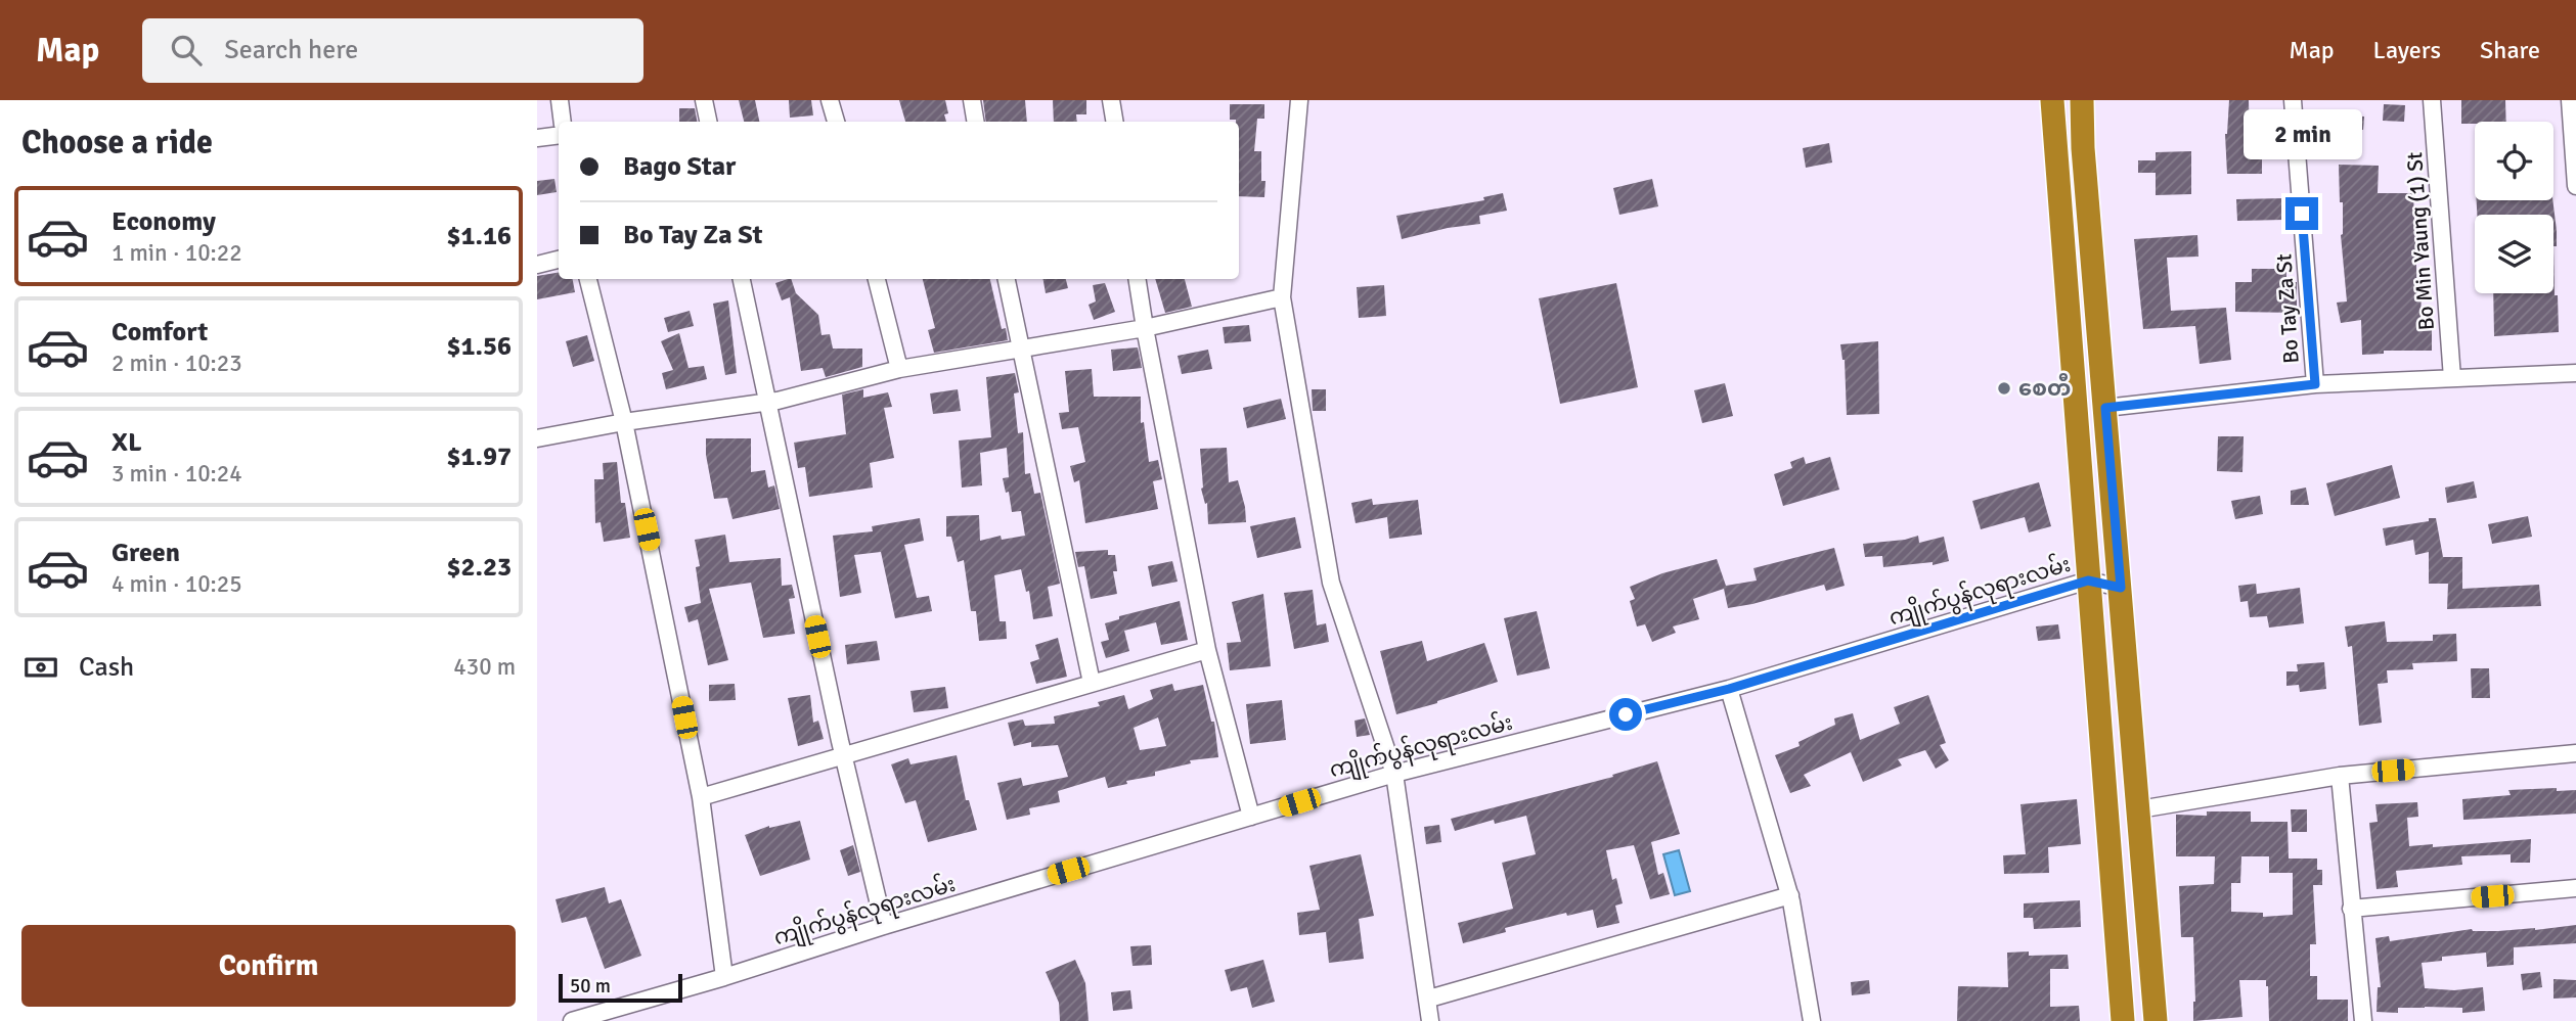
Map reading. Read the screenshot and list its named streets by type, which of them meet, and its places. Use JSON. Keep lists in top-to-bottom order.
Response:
{
  "streets": {
    "street": ["Bo Min Yaung (1) St", "Bo Tay Za St", "ကျိုက်ပွန်လုရားလမ်း"]
  },
  "places": ["စေတီ"],
  "scale_bar": "50 m",
  "page": {
    "header": "Map",
    "search": "Search here",
    "nav": ["Map", "Layers", "Share"],
    "heading": "Choose a ride",
    "bubble": "2 min",
    "banner": ["Bago Star", "Bo Tay Za St"],
    "list": [
      {
        "name": "Economy",
        "note": "1 min · 10:22",
        "value": "$1.16"
      },
      {
        "name": "Comfort",
        "note": "2 min · 10:23",
        "value": "$1.56"
      },
      {
        "name": "XL",
        "note": "3 min · 10:24",
        "value": "$1.97"
      },
      {
        "name": "Green",
        "note": "4 min · 10:25",
        "value": "$2.23"
      }
    ],
    "pay": ["Cash", "430 m"],
    "buttons": "Confirm",
    "scale": "50 m"
  }
}
